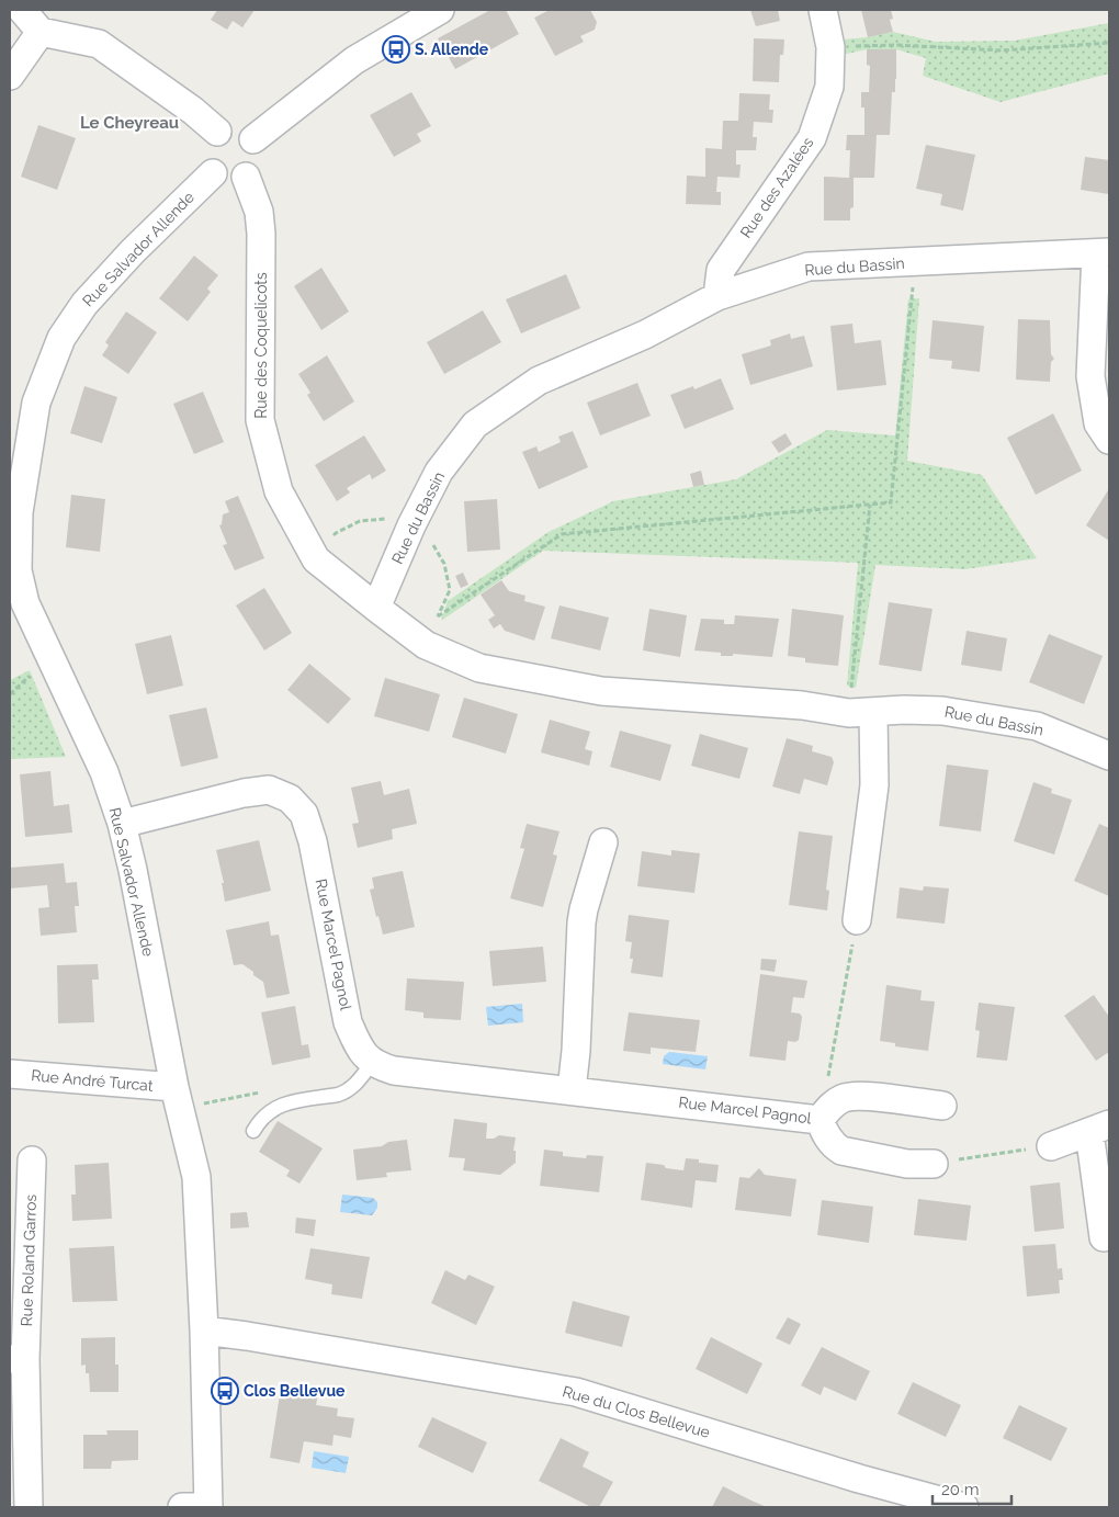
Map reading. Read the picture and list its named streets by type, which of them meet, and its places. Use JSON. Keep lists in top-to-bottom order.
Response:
{
  "streets": {
    "street": [
      "Rue des Azalées",
      "Rue Salvador Allende",
      "Rue du Bassin",
      "Rue des Coquelicots",
      "Rue Marcel Pagnol",
      "Rue André Turcat",
      "Rue Roland Garros",
      "Rue du Clos Bellevue"
    ]
  },
  "crossings": [
    ["Rue des Azalées", "Rue du Bassin"],
    ["Rue Salvador Allende", "Rue des Coquelicots"],
    ["Rue Salvador Allende", "Rue Marcel Pagnol"],
    ["Rue Salvador Allende", "Rue André Turcat"],
    ["Rue Salvador Allende", "Rue du Clos Bellevue"],
    ["Rue du Bassin", "Rue des Coquelicots"]
  ],
  "districts": ["Le Cheyreau"],
  "places": {
    "bus stop": ["S. Allende", "Clos Bellevue"]
  },
  "scale_bar": "20 m"
}
